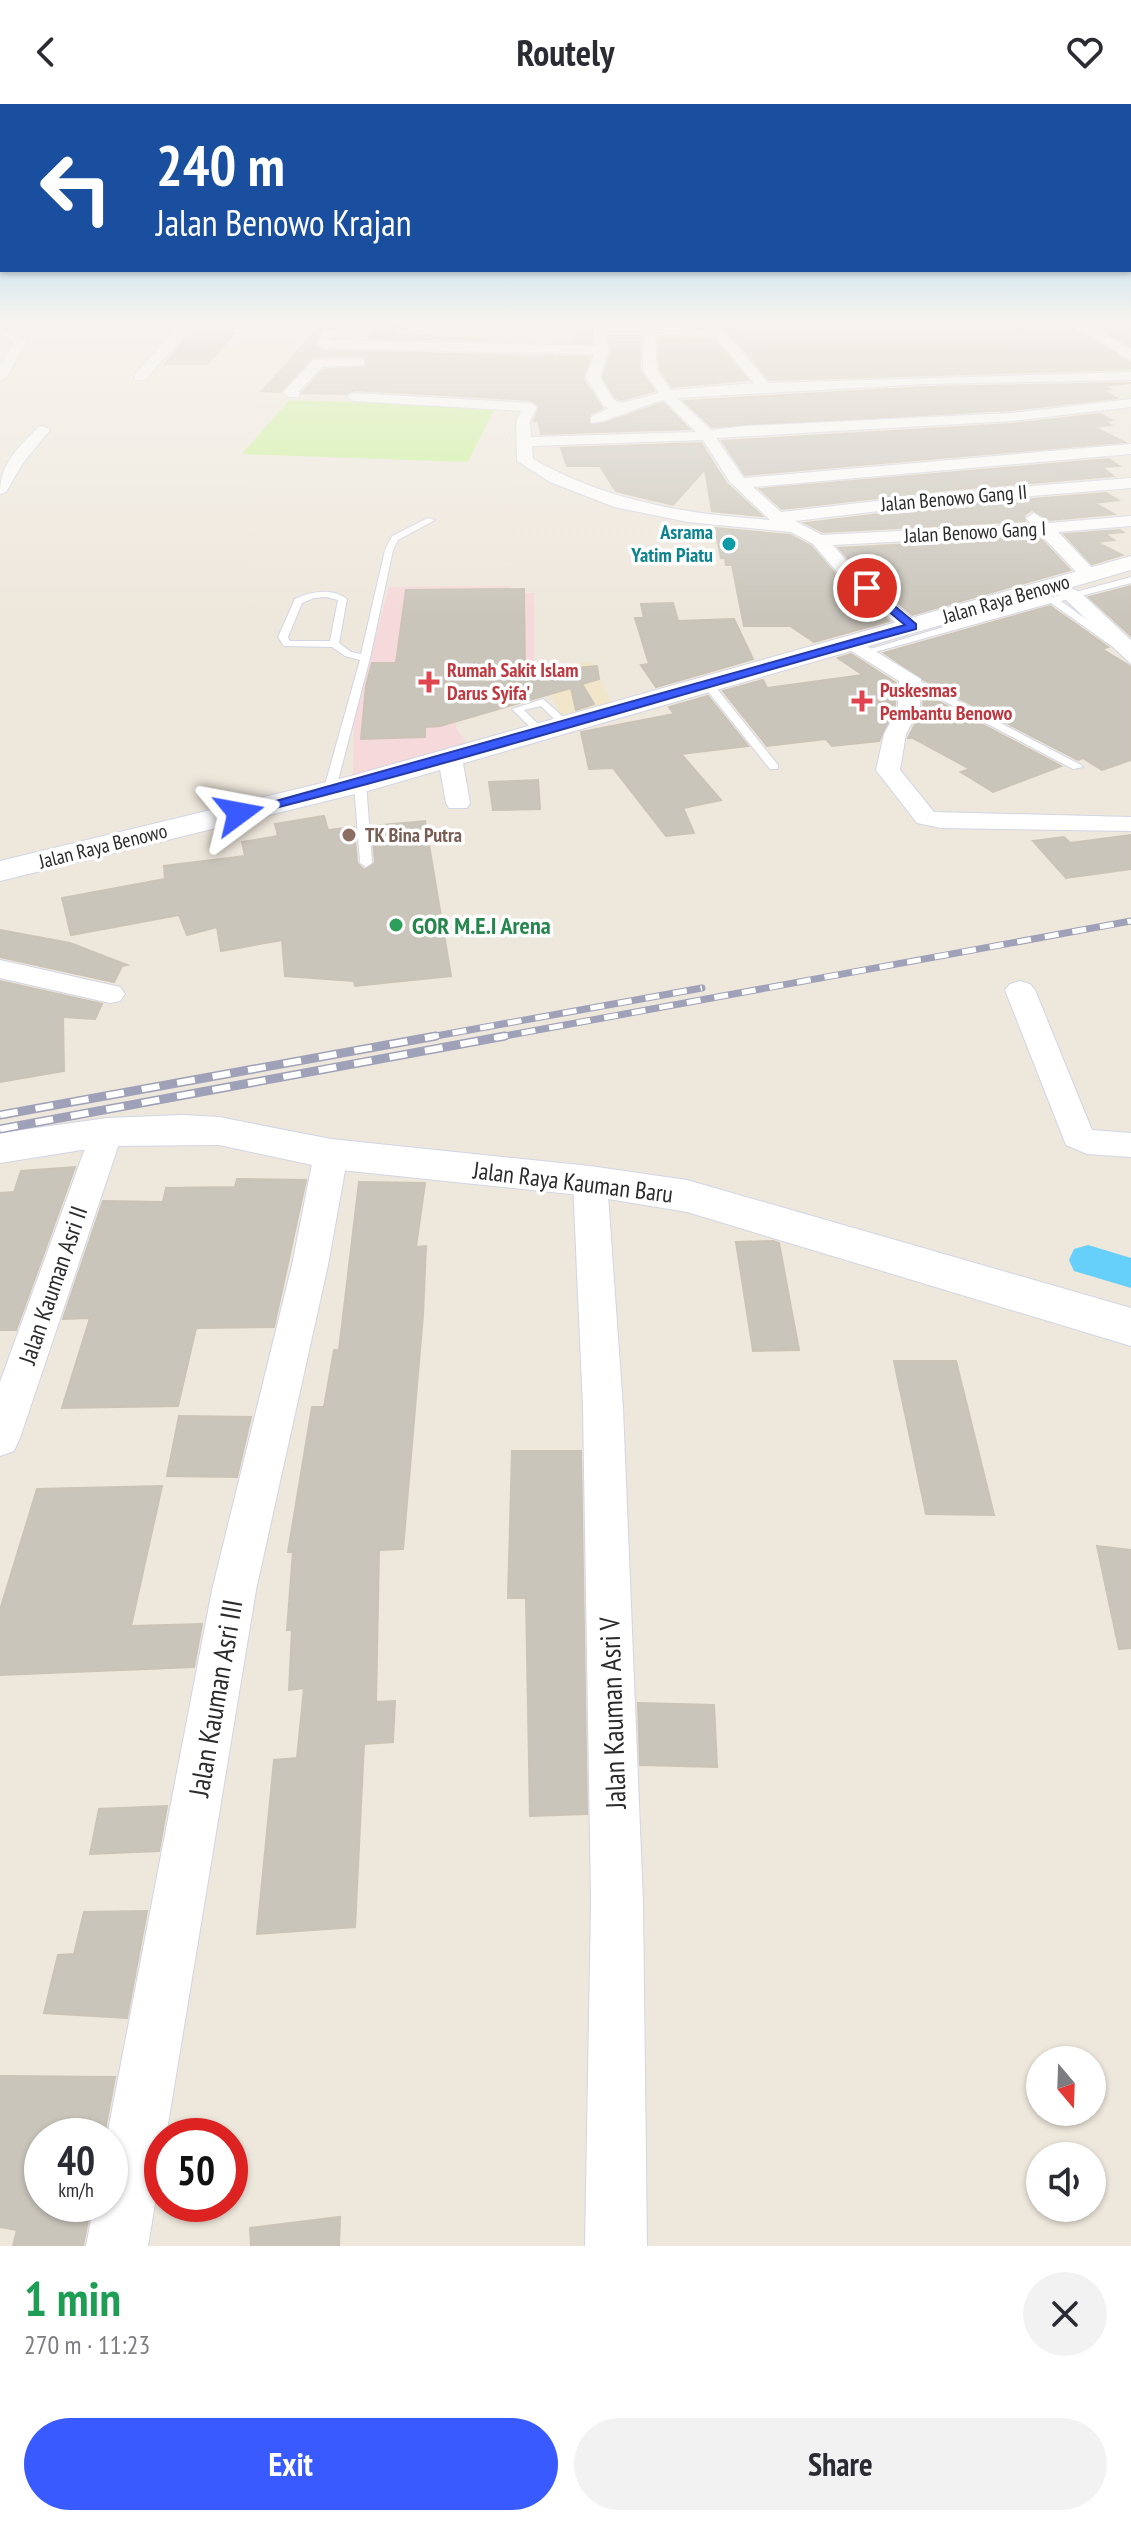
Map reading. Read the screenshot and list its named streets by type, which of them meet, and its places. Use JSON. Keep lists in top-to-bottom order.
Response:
{
  "streets": {
    "main road": ["Jalan Raya Benowo"],
    "street": [
      "Jalan Benowo Gang II",
      "Jalan Benowo Gang I",
      "Jalan Raya Kauman Baru",
      "Jalan Kauman Asri II",
      "Jalan Kauman Asri III",
      "Jalan Kauman Asri V"
    ]
  },
  "crossings": [
    ["Jalan Raya Kauman Baru", "Jalan Kauman Asri II"],
    ["Jalan Raya Kauman Baru", "Jalan Kauman Asri III"],
    ["Jalan Raya Kauman Baru", "Jalan Kauman Asri V"]
  ],
  "places": {
    "other": ["Asrama Yatim Piatu", "TK Bina Putra", "GOR M.E.I Arena"],
    "health": ["Rumah Sakit Islam Darus Syifa'", "Puskesmas Pembantu Benowo"]
  },
  "north": "bottom",
  "page": {
    "header": "Routely",
    "turn": ["240 m", "Jalan Benowo Krajan"],
    "speed": "40 km/h",
    "limit": "50",
    "heading": ["1 min", "270 m · 11:23"],
    "buttons": ["Exit", "Share"]
  }
}
